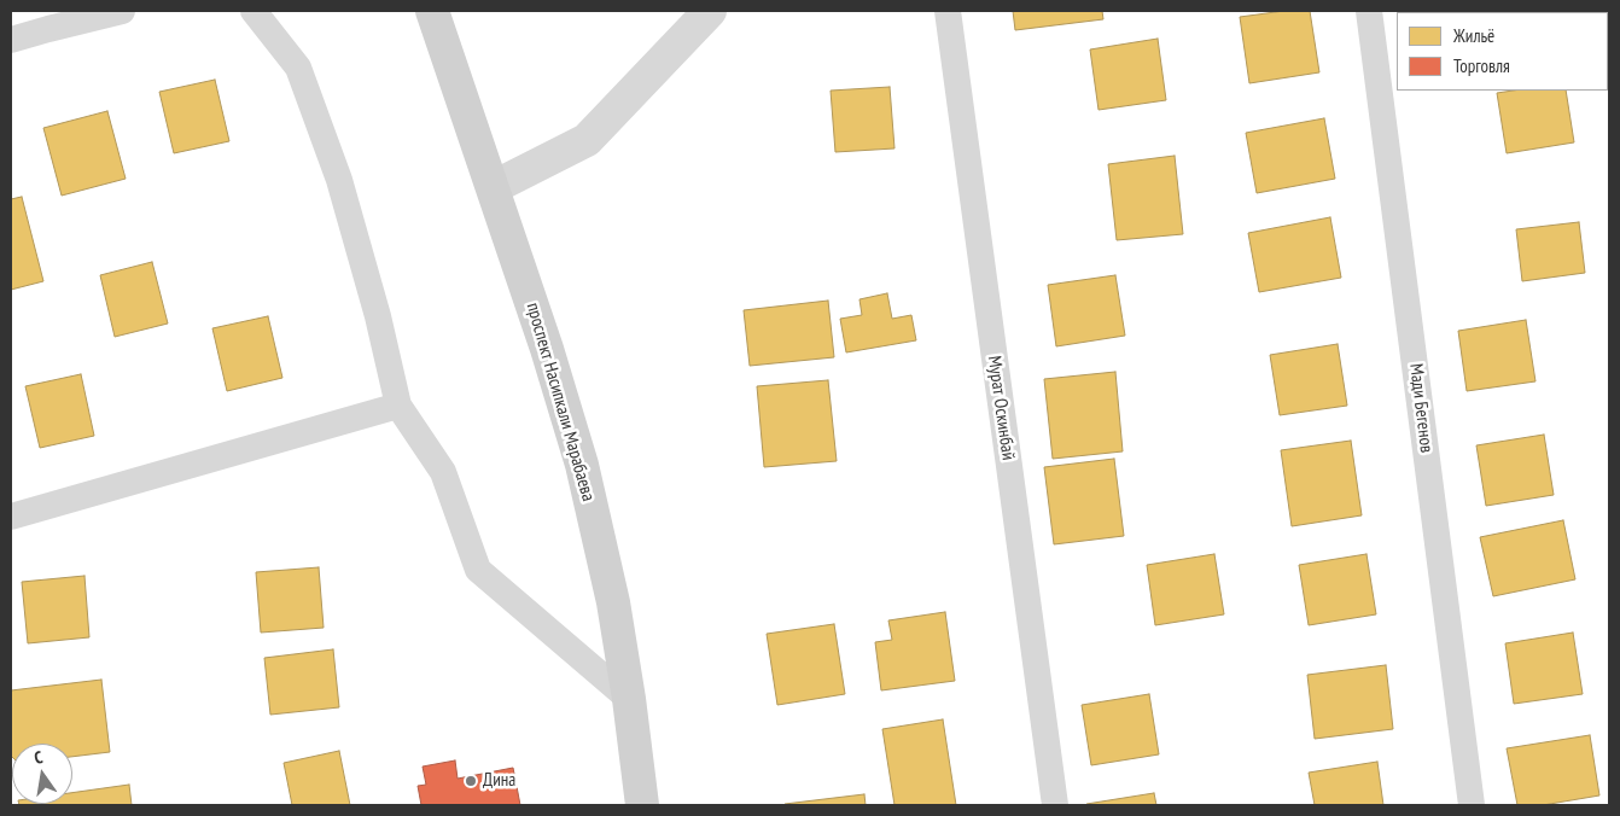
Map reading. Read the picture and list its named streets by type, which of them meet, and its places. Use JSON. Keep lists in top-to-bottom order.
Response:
{
  "streets": {
    "main road": ["проспект Насипкали Марабаева"],
    "street": ["Мурат Оскинбай", "Мади Бегенов"]
  },
  "places": ["Дина"],
  "legend": ["Жильё", "Торговля"],
  "north": "top"
}
